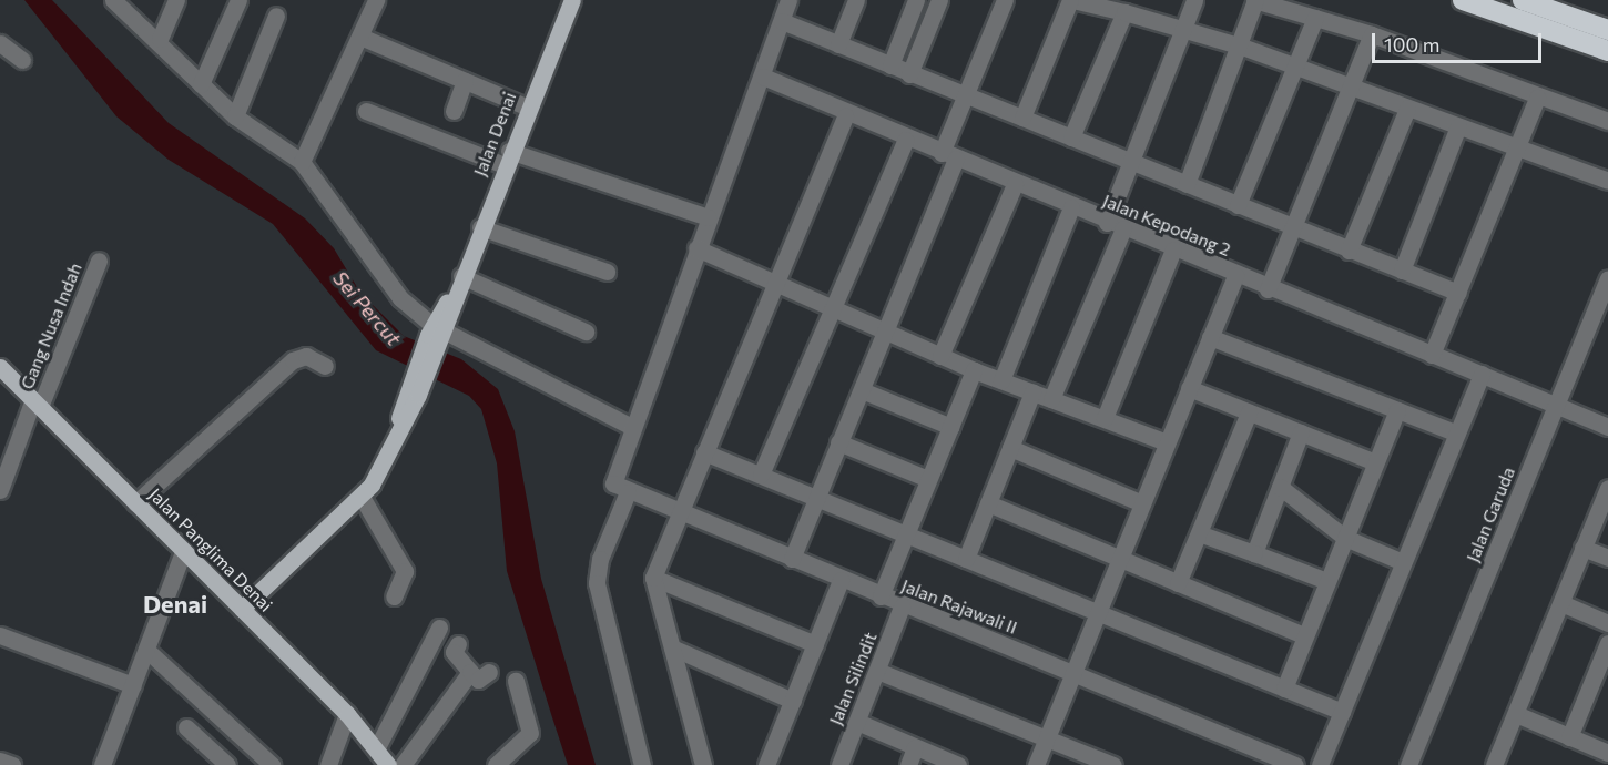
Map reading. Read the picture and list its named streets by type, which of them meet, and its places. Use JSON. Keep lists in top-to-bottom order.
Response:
{
  "streets": {
    "main road": ["Jalan Denai", "Jalan Panglima Denai"],
    "street": [
      "Jalan Kepodang 2",
      "Gang Nusa Indah",
      "Jalan Garuda",
      "Jalan Rajawali II",
      "Jalan Silindit"
    ]
  },
  "crossings": [
    ["Jalan Denai", "Jalan Panglima Denai"],
    ["Jalan Kepodang 2", "Jalan Garuda"],
    ["Gang Nusa Indah", "Jalan Panglima Denai"],
    ["Jalan Rajawali II", "Jalan Silindit"]
  ],
  "districts": ["Denai"],
  "water": ["Sei Percut"],
  "scale_bar": "100 m"
}
